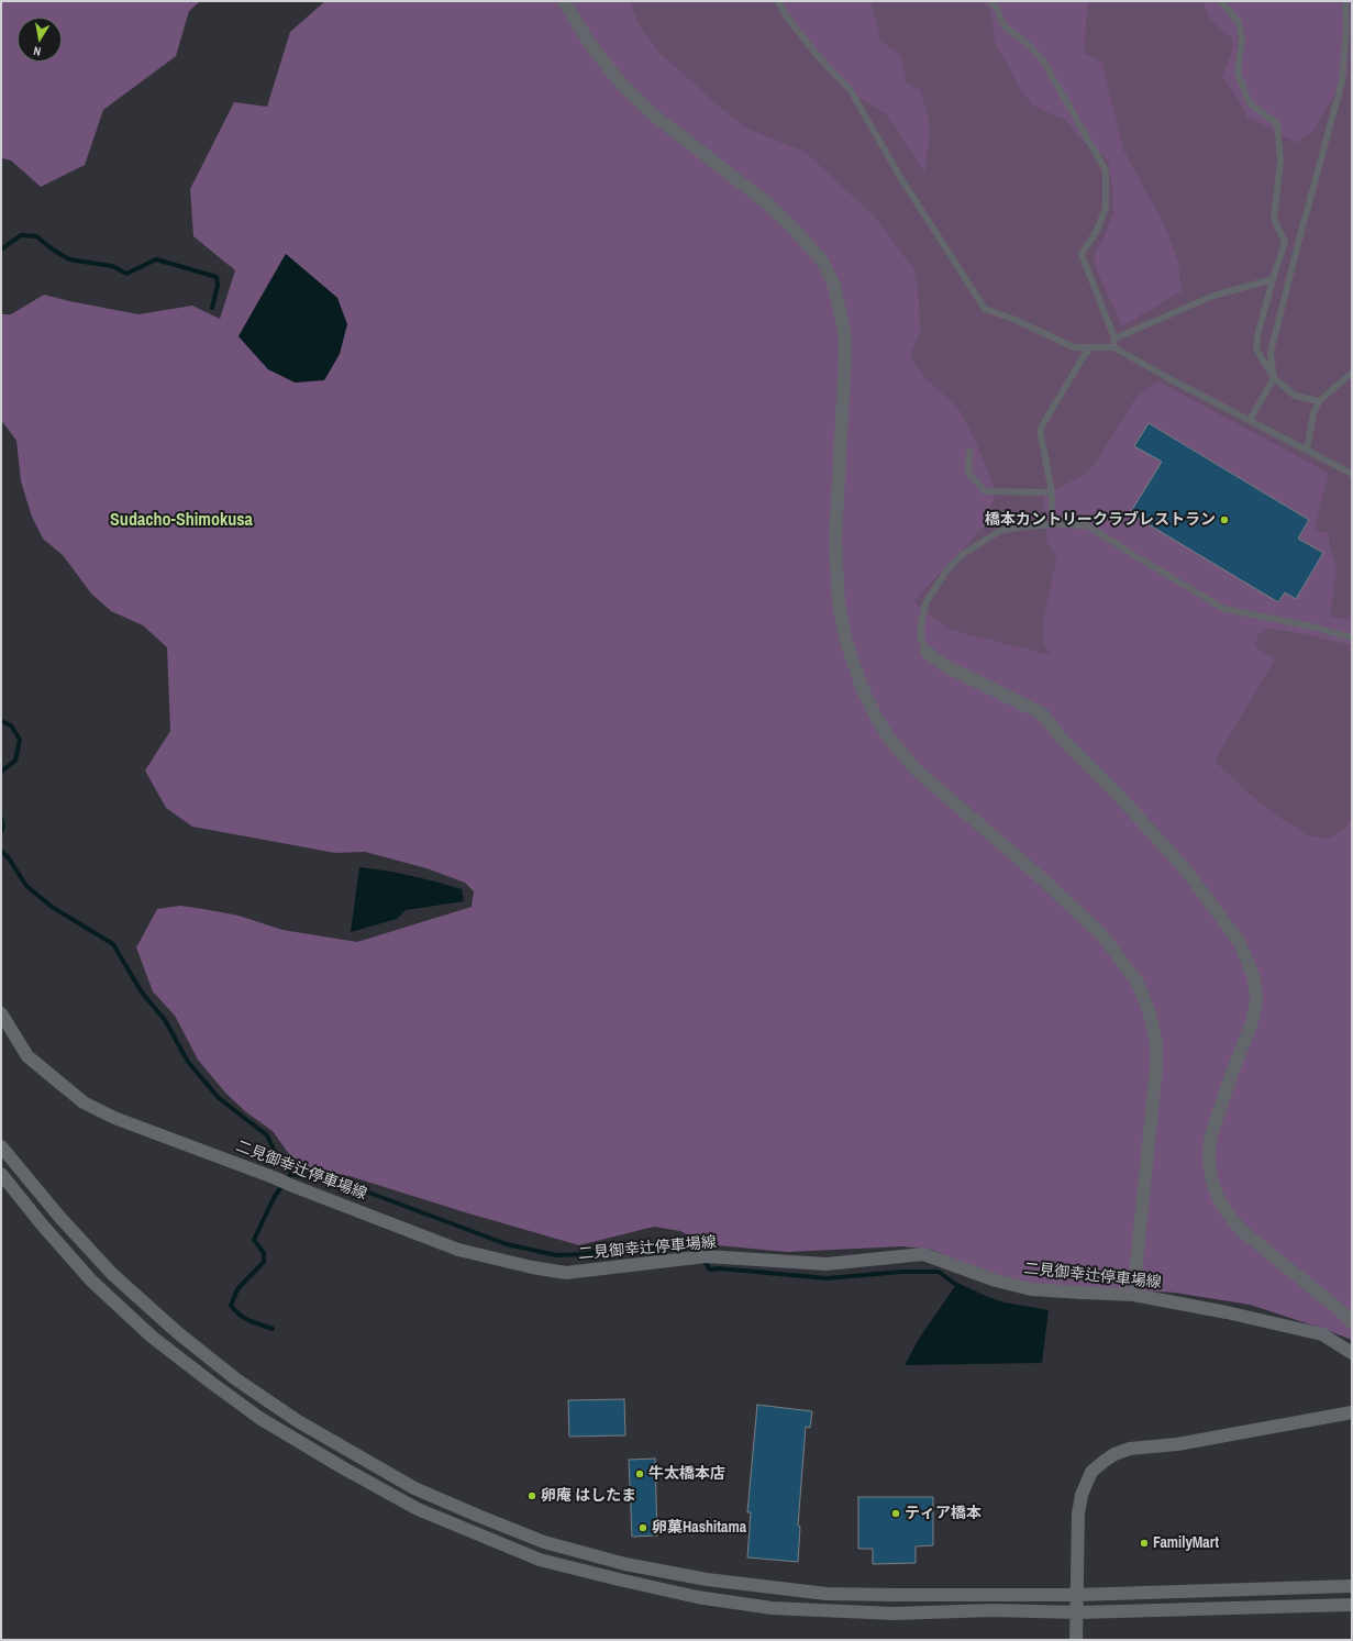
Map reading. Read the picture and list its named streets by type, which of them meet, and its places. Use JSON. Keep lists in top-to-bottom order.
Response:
{
  "streets": {
    "street": ["二見御幸辻停車場線"]
  },
  "districts": ["Sudacho-Shimokusa"],
  "places": [
    "橋本カントリークラブレストラン",
    "牛太橋本店",
    "卵庵 はしたま",
    "ティア橋本",
    "卵菓Hashitama",
    "FamilyMart"
  ],
  "north": "bottom"
}
